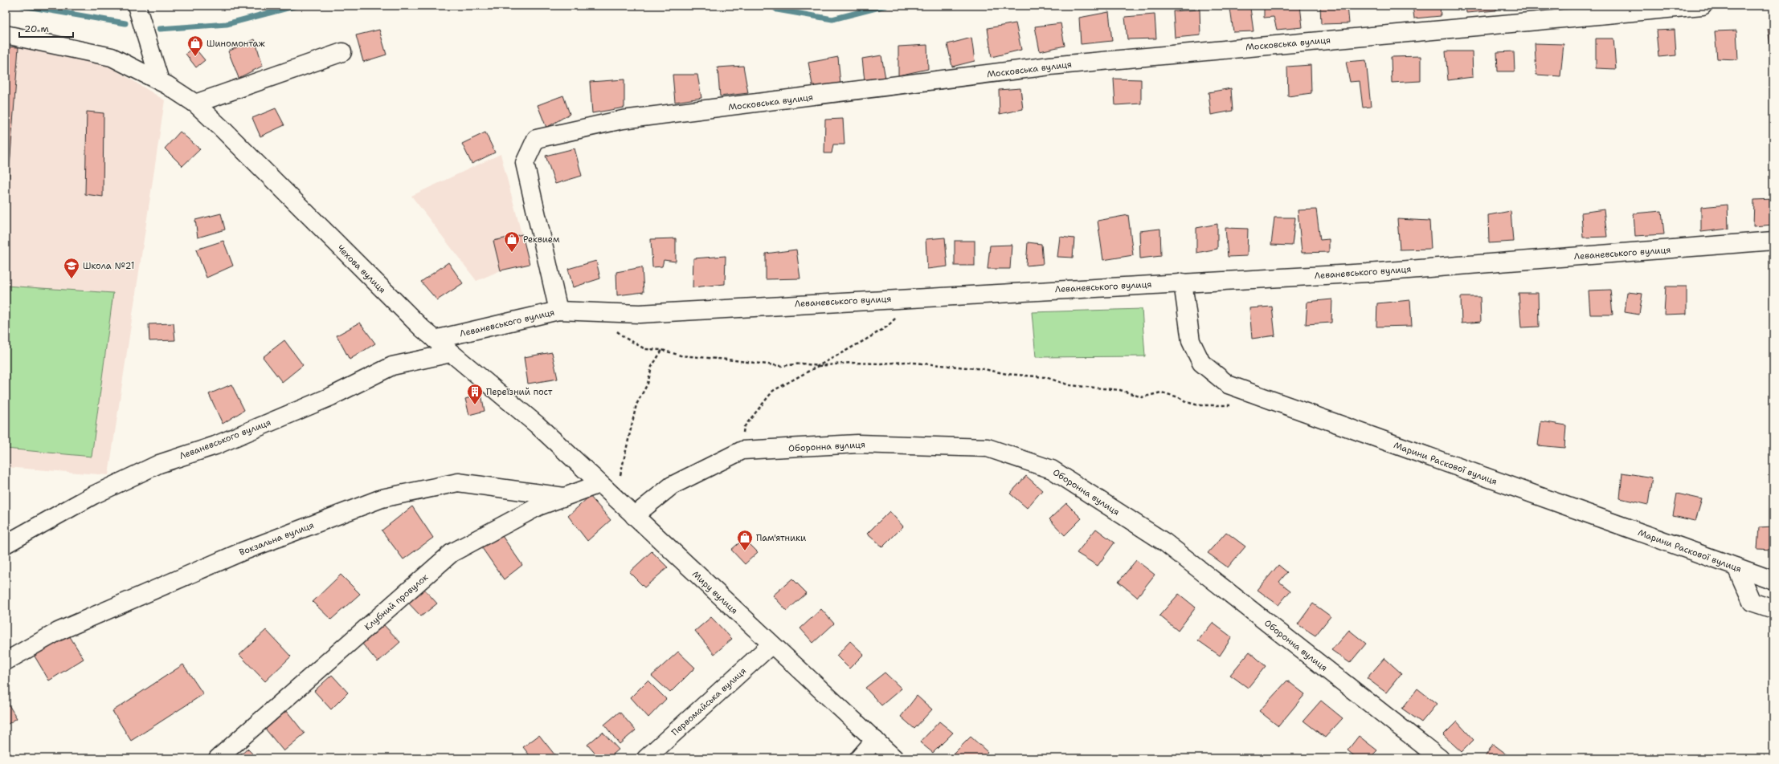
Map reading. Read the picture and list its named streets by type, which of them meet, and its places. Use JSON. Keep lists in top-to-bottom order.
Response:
{
  "streets": {
    "street": [
      "Московська вулиця",
      "Леваневського вулиця",
      "Чехова вулиця",
      "Оборонна вулиця",
      "Марини Раскової вулиця",
      "Вокзальна вулиця",
      "Миру вулиця",
      "Клубний провулок",
      "Первомайська вулиця"
    ]
  },
  "crossings": [
    ["Московська вулиця", "Леваневського вулиця"],
    ["Леваневського вулиця", "Чехова вулиця"],
    ["Леваневського вулиця", "Марини Раскової вулиця"],
    ["Чехова вулиця", "Миру вулиця"],
    ["Оборонна вулиця", "Миру вулиця"],
    ["Вокзальна вулиця", "Клубний провулок"],
    ["Миру вулиця", "Клубний провулок"],
    ["Миру вулиця", "Первомайська вулиця"]
  ],
  "places": {
    "shop": ["Шиномонтаж", "Реквием", "Пам'ятники"],
    "school or university": ["Школа №21"],
    "building": ["Переїзний пост"]
  },
  "scale_bar": "20 m"
}
